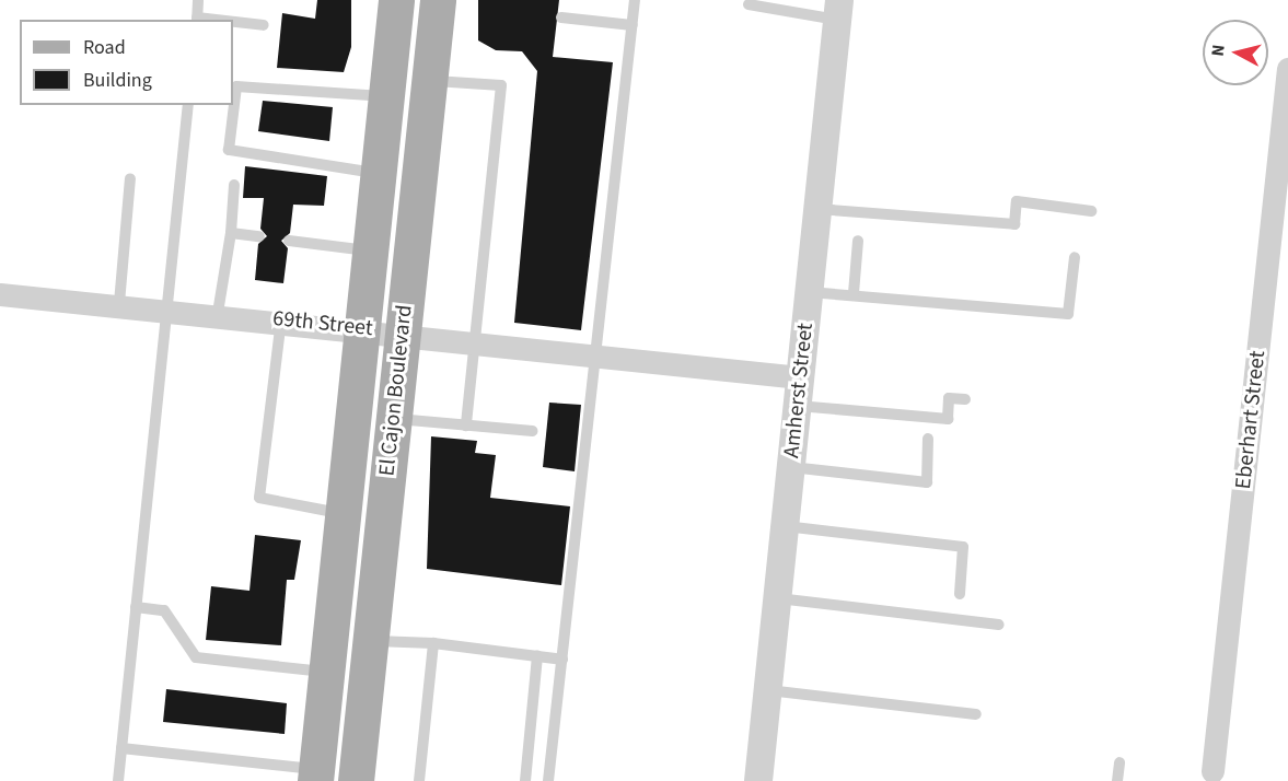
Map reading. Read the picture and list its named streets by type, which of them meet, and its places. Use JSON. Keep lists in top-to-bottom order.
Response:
{
  "streets": {
    "main road": ["El Cajon Boulevard"],
    "street": ["69th Street", "Amherst Street", "Eberhart Street"]
  },
  "crossings": [
    ["69th Street", "El Cajon Boulevard"],
    ["69th Street", "Amherst Street"]
  ],
  "legend": ["Road", "Building"],
  "north": "left"
}
